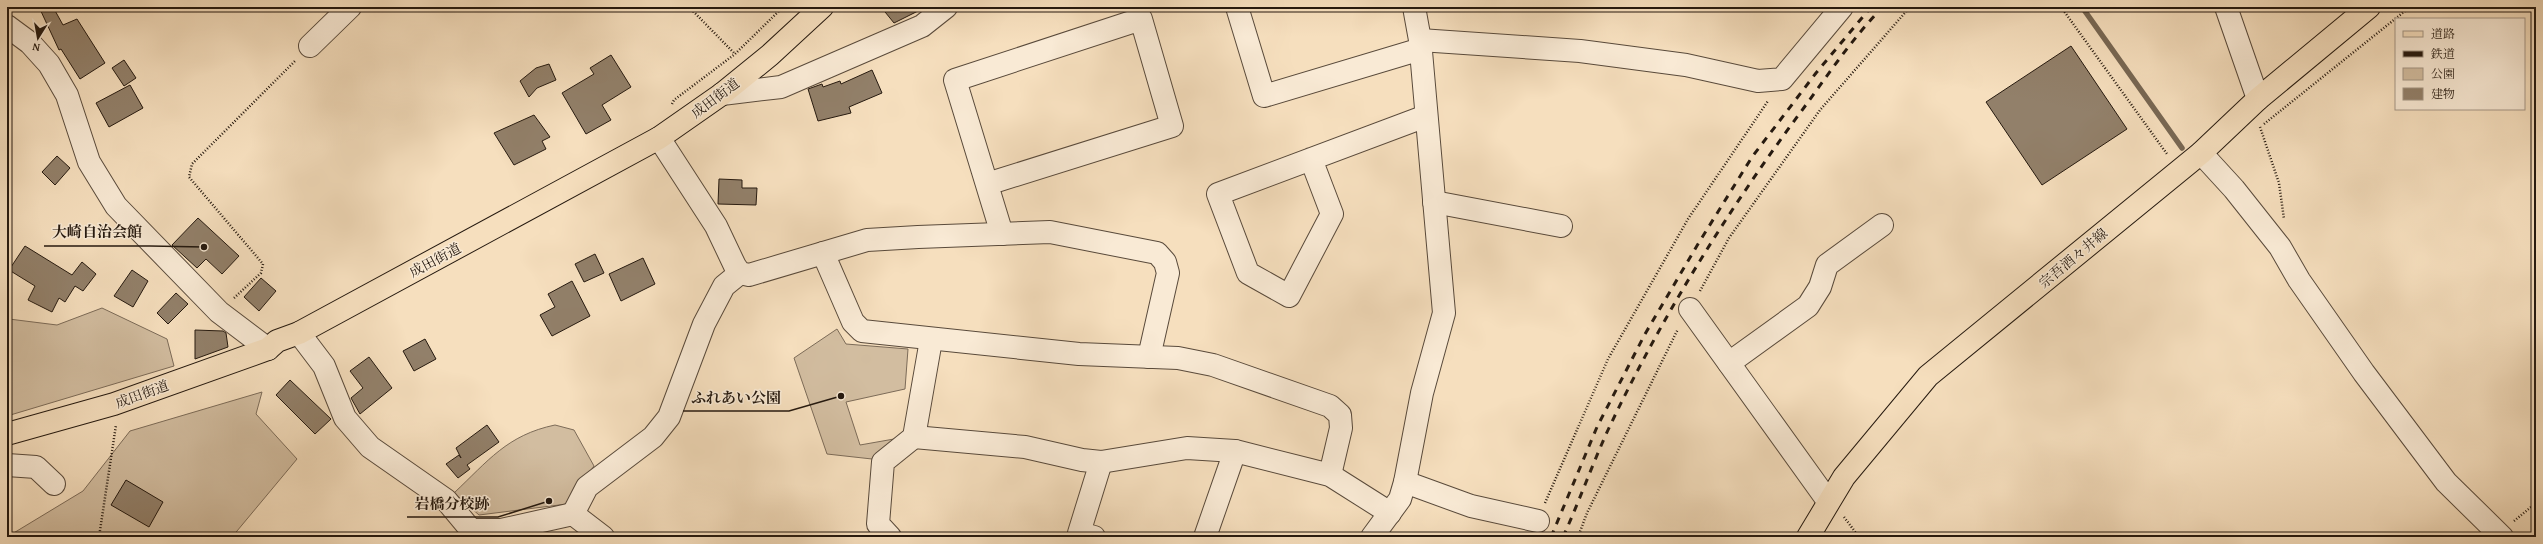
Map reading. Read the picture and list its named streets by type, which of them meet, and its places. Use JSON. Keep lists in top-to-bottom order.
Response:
{
  "streets": {
    "main road": ["成田街道", "宗吾酒々井線"]
  },
  "places": ["大崎自治会館", "ふれあい公園", "岩橋分校跡"],
  "legend": [
    "道路",
    "鉄道",
    "公園",
    "建物"
  ],
  "north": "bottom"
}
